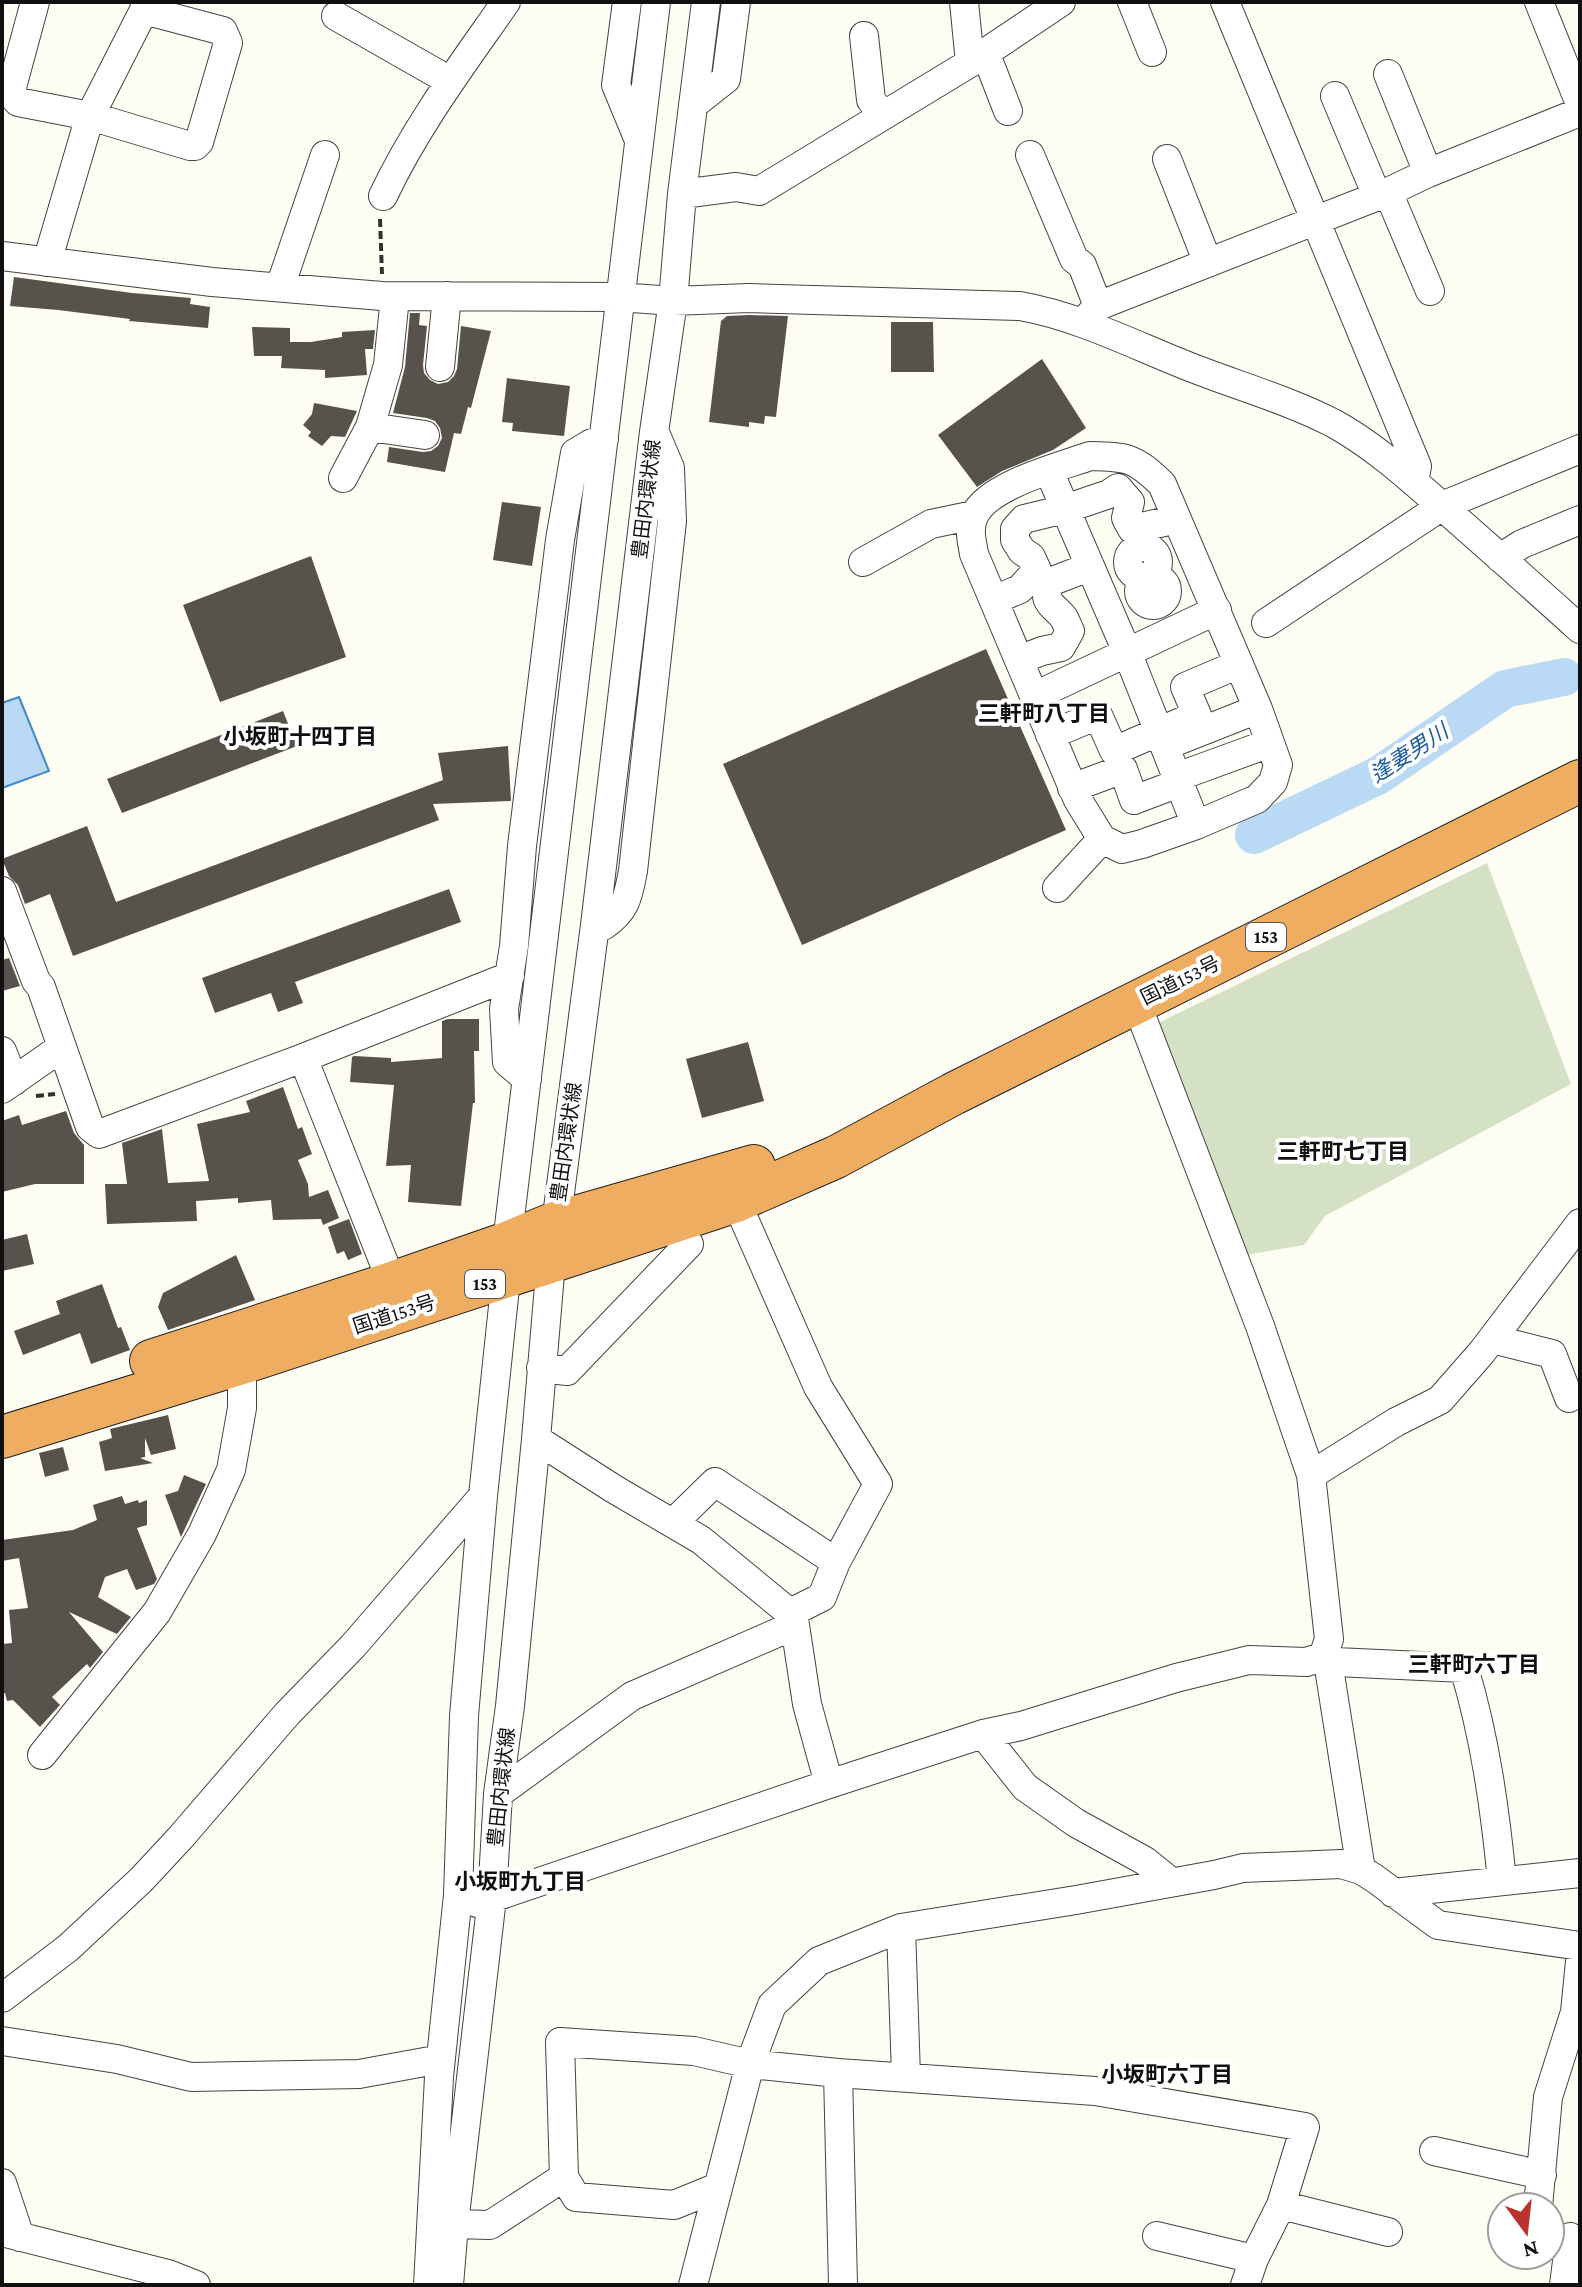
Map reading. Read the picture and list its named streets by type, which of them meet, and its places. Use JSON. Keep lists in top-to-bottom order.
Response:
{
  "streets": {
    "highway": ["153", "国道153号"],
    "street": ["豊田内環状線"]
  },
  "crossings": [
    ["豊田内環状線", "国道153号"]
  ],
  "districts": [
    "三軒町八丁目",
    "小坂町十四丁目",
    "三軒町七丁目",
    "三軒町六丁目",
    "小坂町九丁目",
    "小坂町六丁目"
  ],
  "water": ["逢妻男川"],
  "north": "bottom"
}
